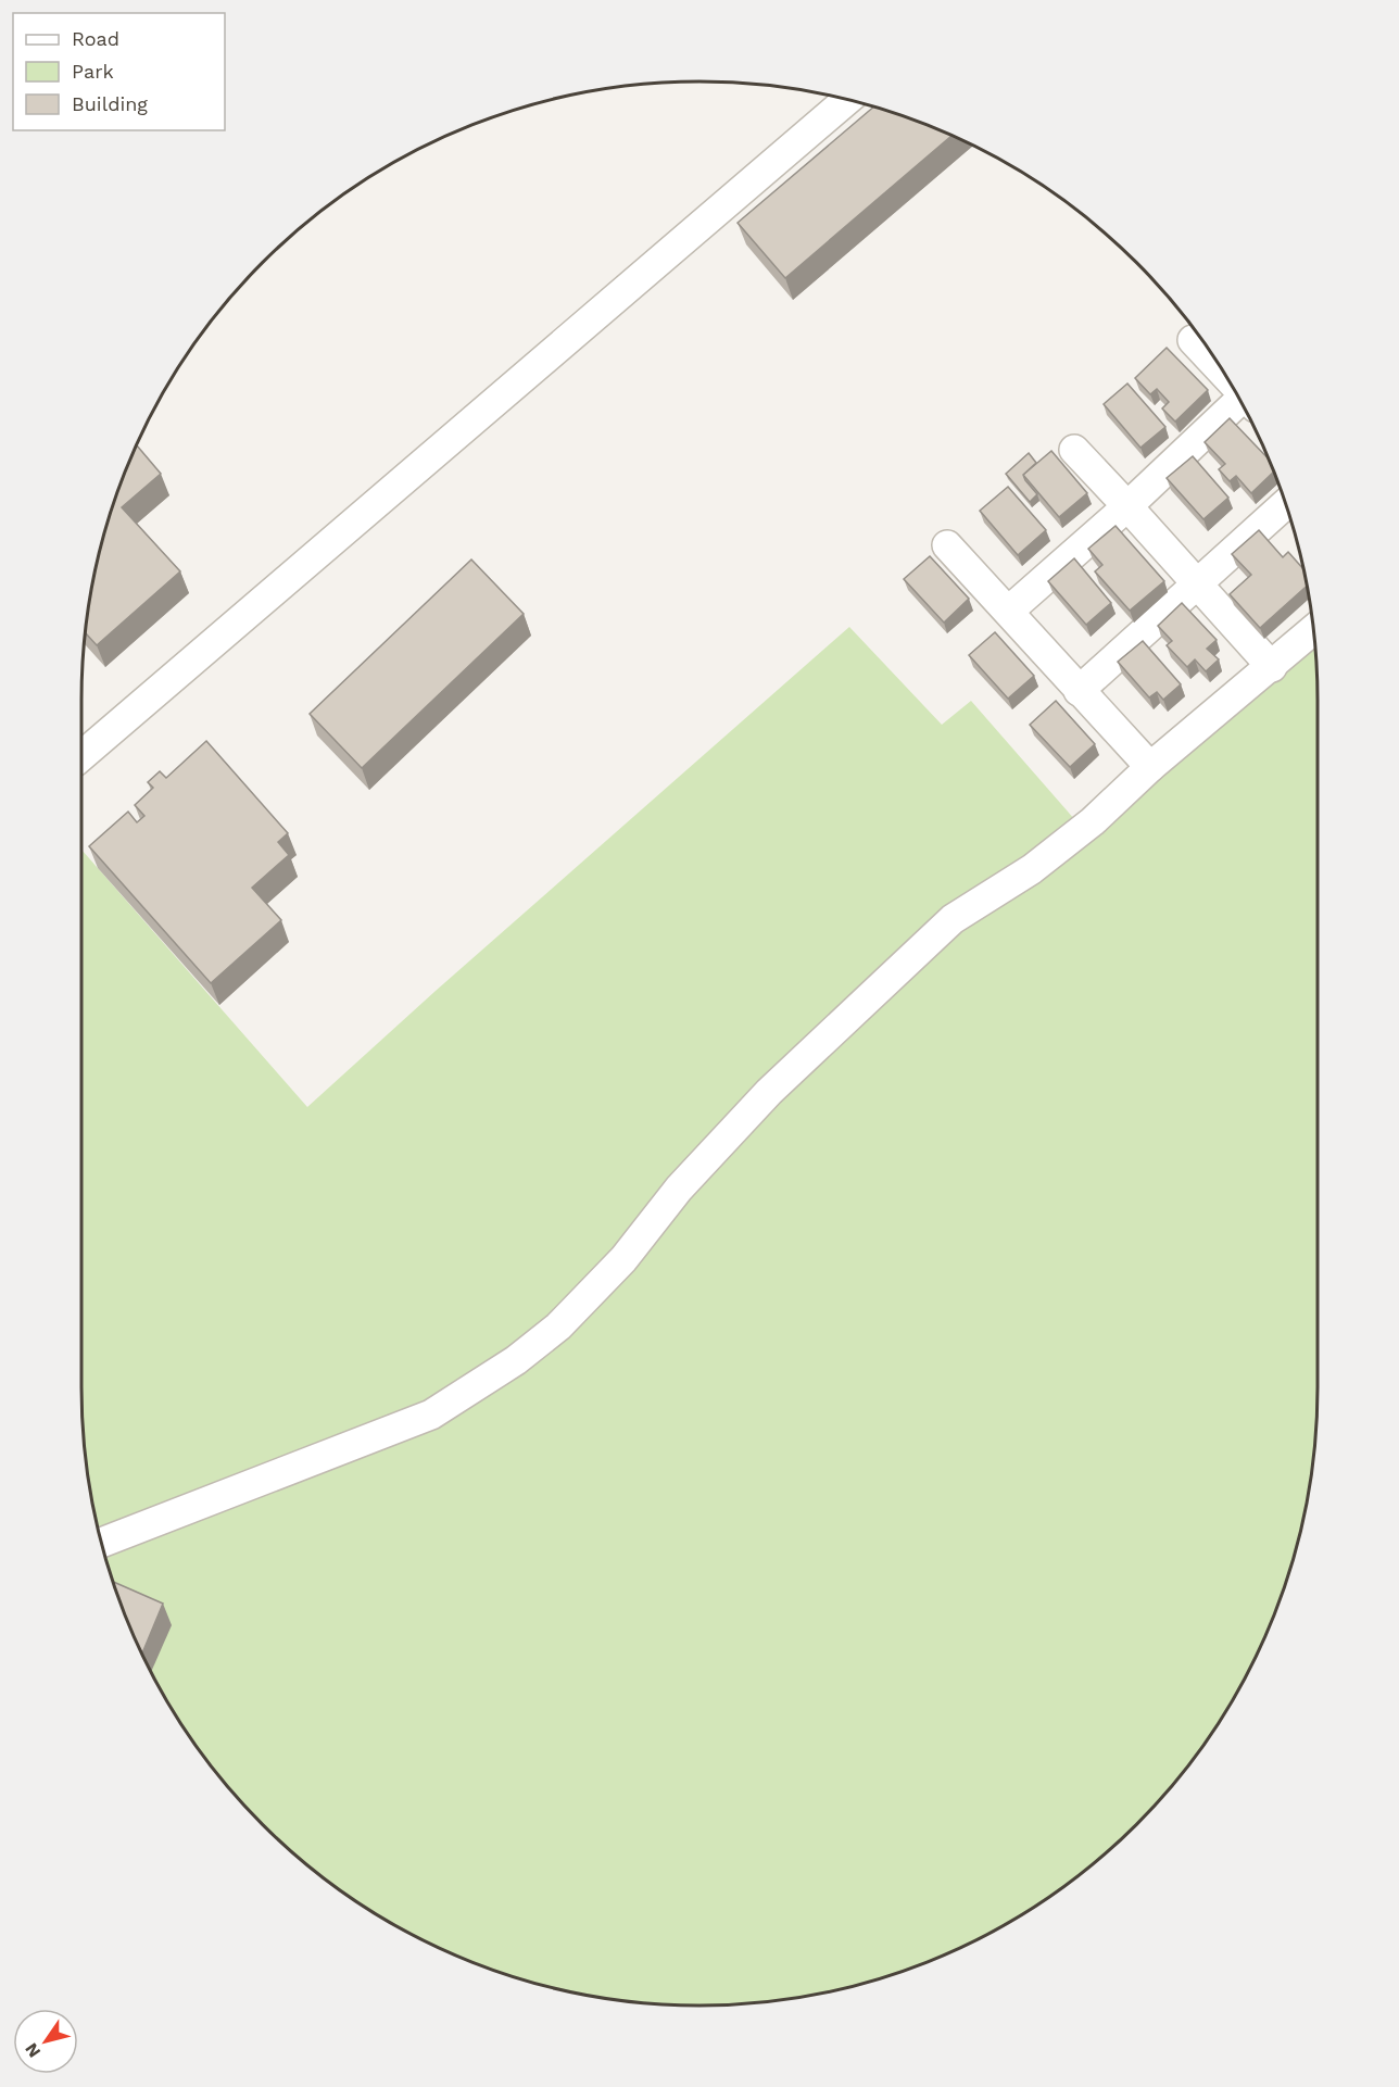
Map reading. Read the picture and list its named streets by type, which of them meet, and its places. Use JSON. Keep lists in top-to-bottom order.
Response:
{
  "legend": ["Road", "Park", "Building"],
  "north": "bottom left"
}
